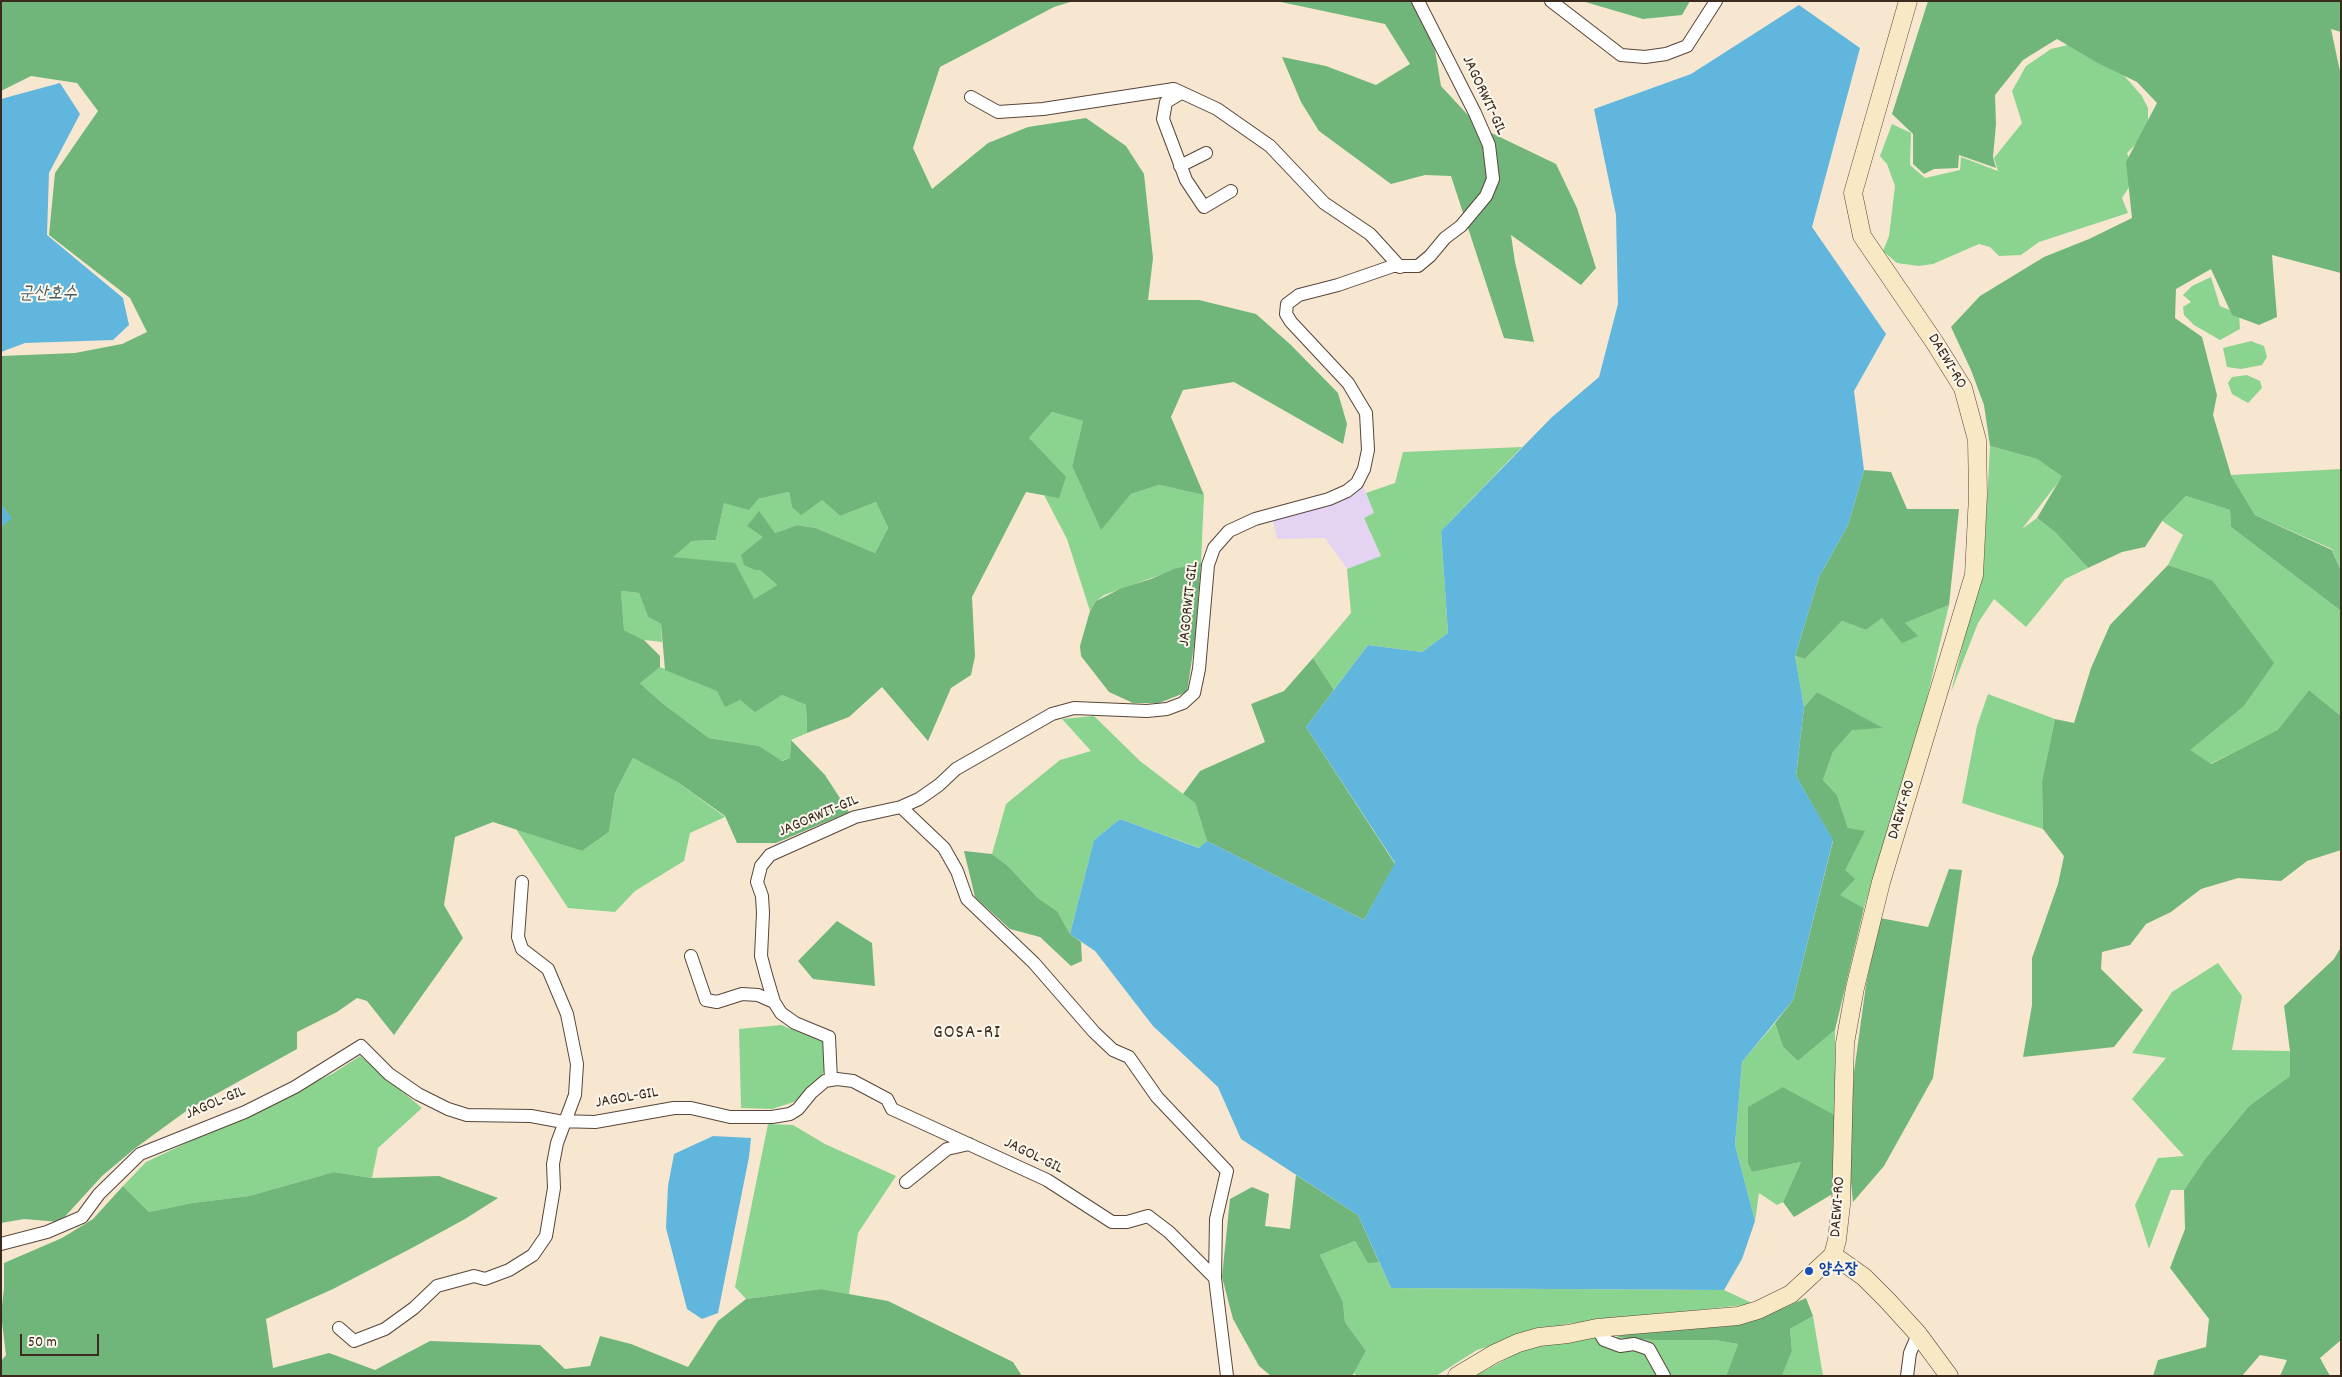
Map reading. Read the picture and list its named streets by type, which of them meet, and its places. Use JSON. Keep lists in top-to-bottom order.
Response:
{
  "streets": {
    "main road": ["DAEWI-RO"],
    "street": ["JAGORWIT-GIL", "JAGOL-GIL"]
  },
  "crossings": [
    ["JAGORWIT-GIL", "JAGOL-GIL"]
  ],
  "districts": ["GOSA-RI"],
  "water": ["군산호수"],
  "places": ["양수장"],
  "scale_bar": "50 m"
}
